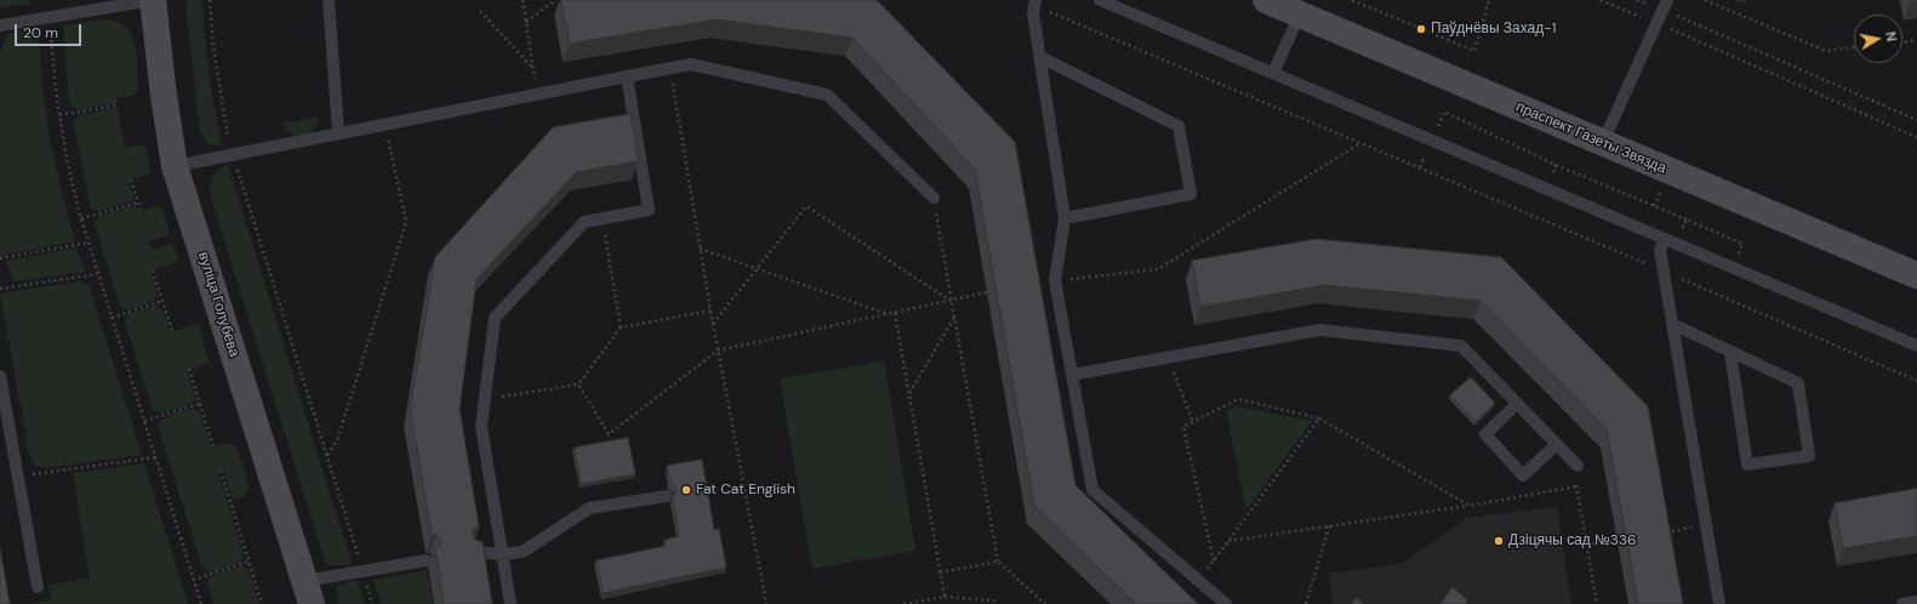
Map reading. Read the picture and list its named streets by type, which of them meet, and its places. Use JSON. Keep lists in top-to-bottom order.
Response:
{
  "streets": {
    "main road": ["праспект Газеты Звязда", "вуліца Голубева"]
  },
  "places": ["Паўднёвы Захад-1", "Fat Cat English", "Дзіцячы сад №336"],
  "scale_bar": "20 m",
  "north": "right"
}
